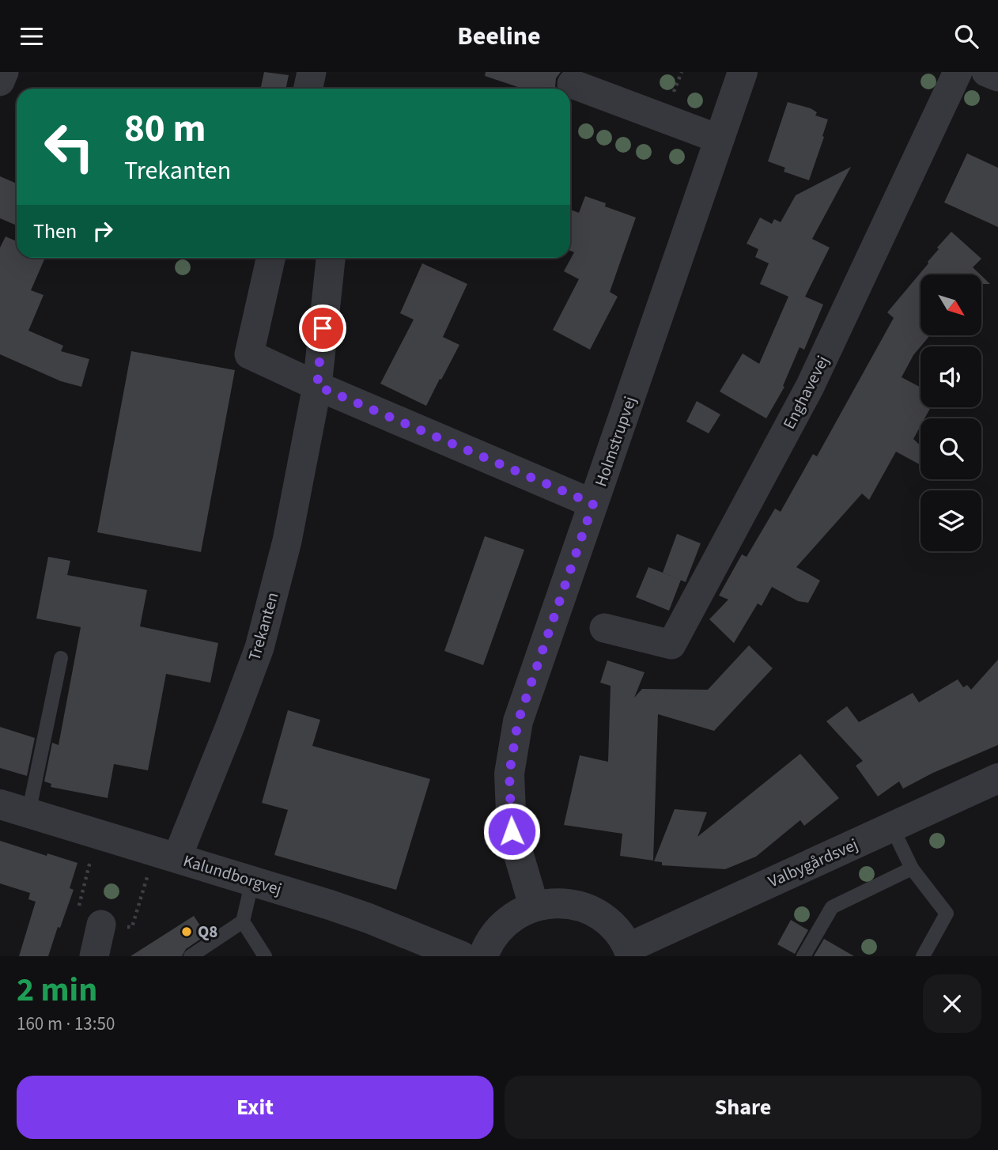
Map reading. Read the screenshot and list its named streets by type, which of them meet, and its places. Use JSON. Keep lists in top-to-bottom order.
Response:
{
  "streets": {
    "street": [
      "Enghavevej",
      "Holmstrupvej",
      "Trekanten",
      "Valbygårdsvej",
      "Kalundborgvej"
    ]
  },
  "crossings": [
    ["Trekanten", "Kalundborgvej"]
  ],
  "places": ["Q8"],
  "north": "bottom right",
  "page": {
    "header": "Beeline",
    "turn": ["80 m", "Trekanten"],
    "then": "Then",
    "heading": ["2 min", "160 m · 13:50"],
    "buttons": ["Exit", "Share"]
  }
}
